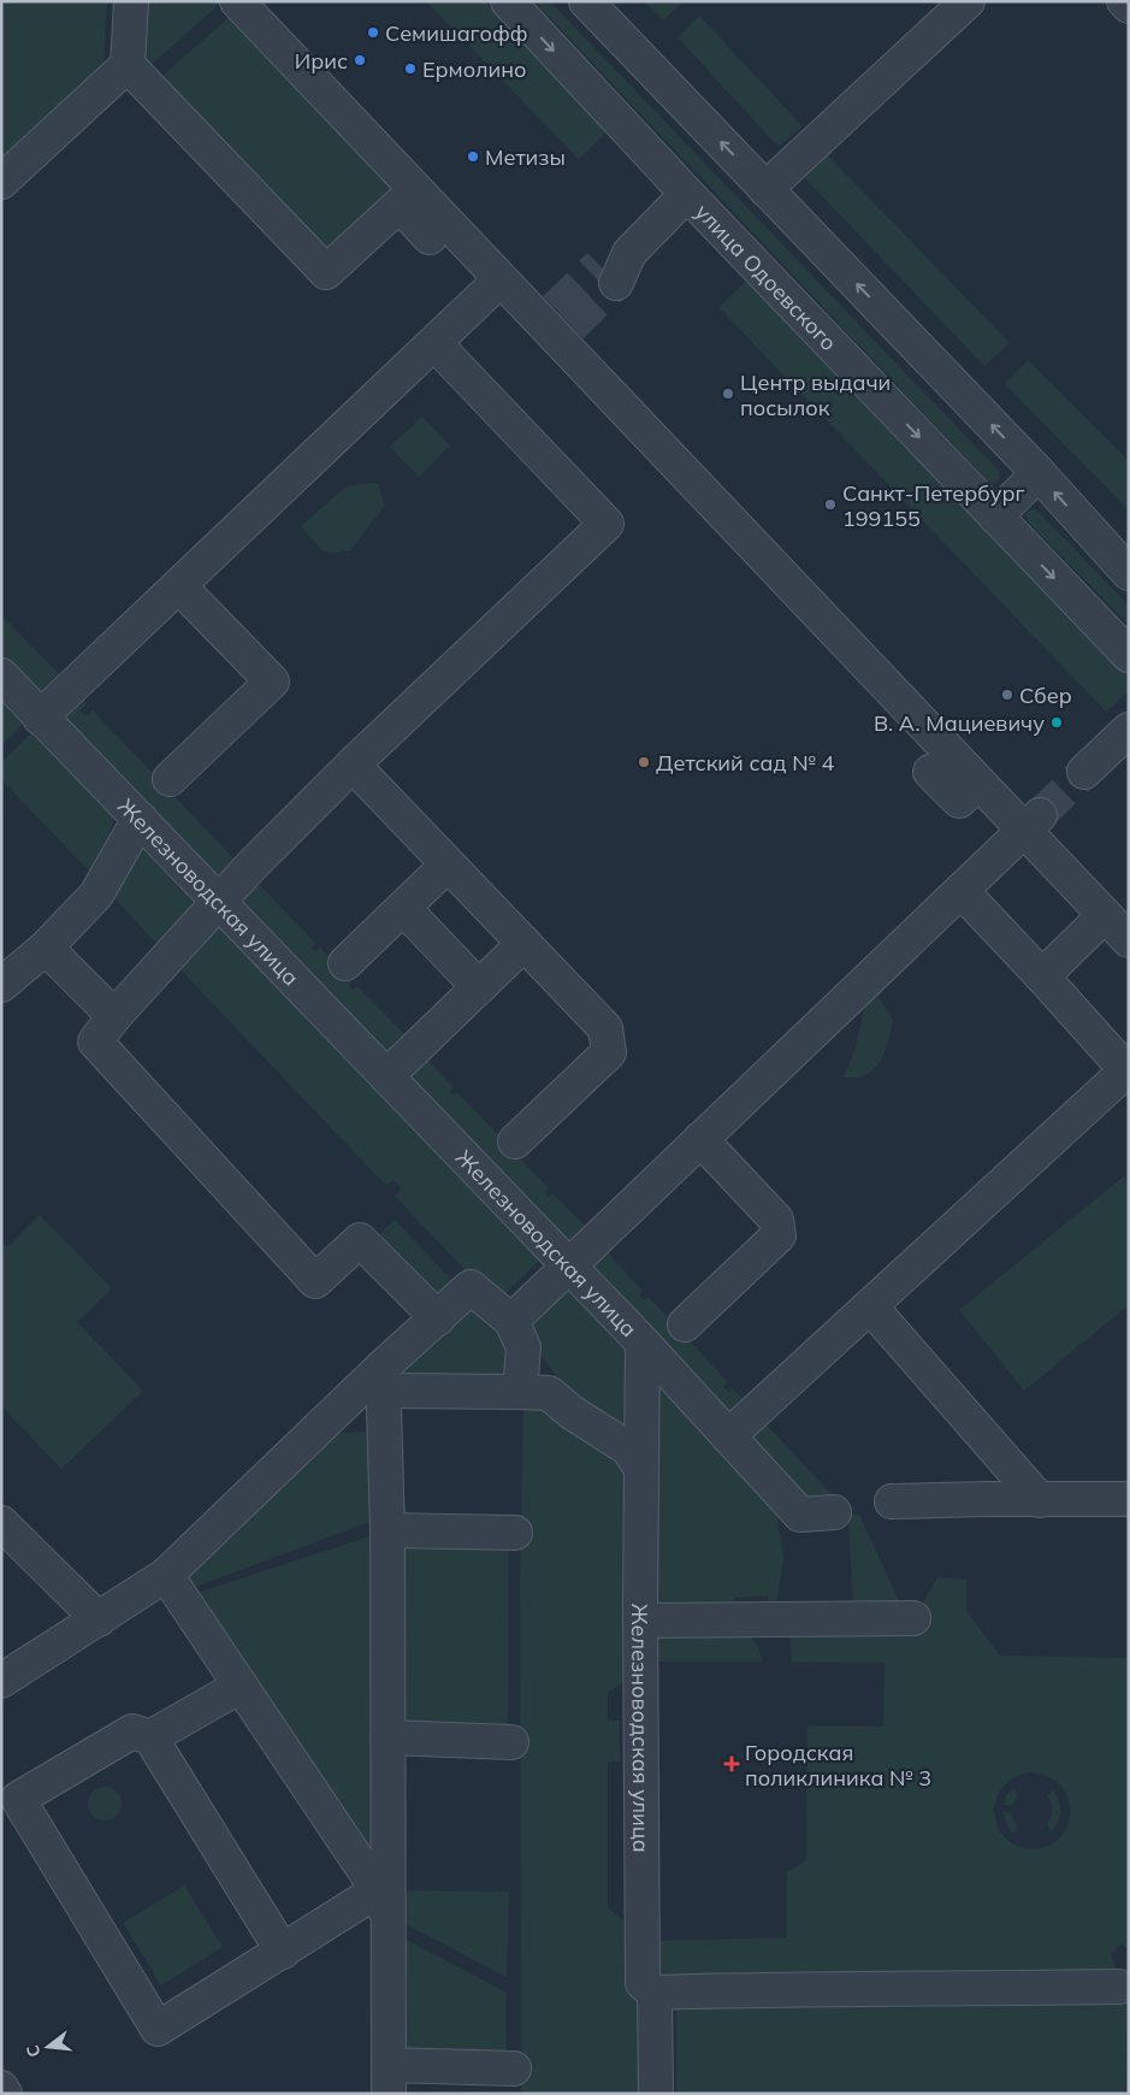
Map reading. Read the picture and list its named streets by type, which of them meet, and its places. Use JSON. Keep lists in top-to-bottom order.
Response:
{
  "streets": {
    "street": ["улица Одоевского", "Железноводская улица"]
  },
  "places": {
    "other": [
      "Семишагофф",
      "Ирис",
      "Ермолино",
      "Метизы",
      "Центр выдачи посылок",
      "Санкт-Петербург 199155",
      "Сбер",
      "В. А. Мациевичу",
      "Детский сад № 4"
    ],
    "health": ["Городская поликлиника № 3"]
  },
  "north": "left"
}
